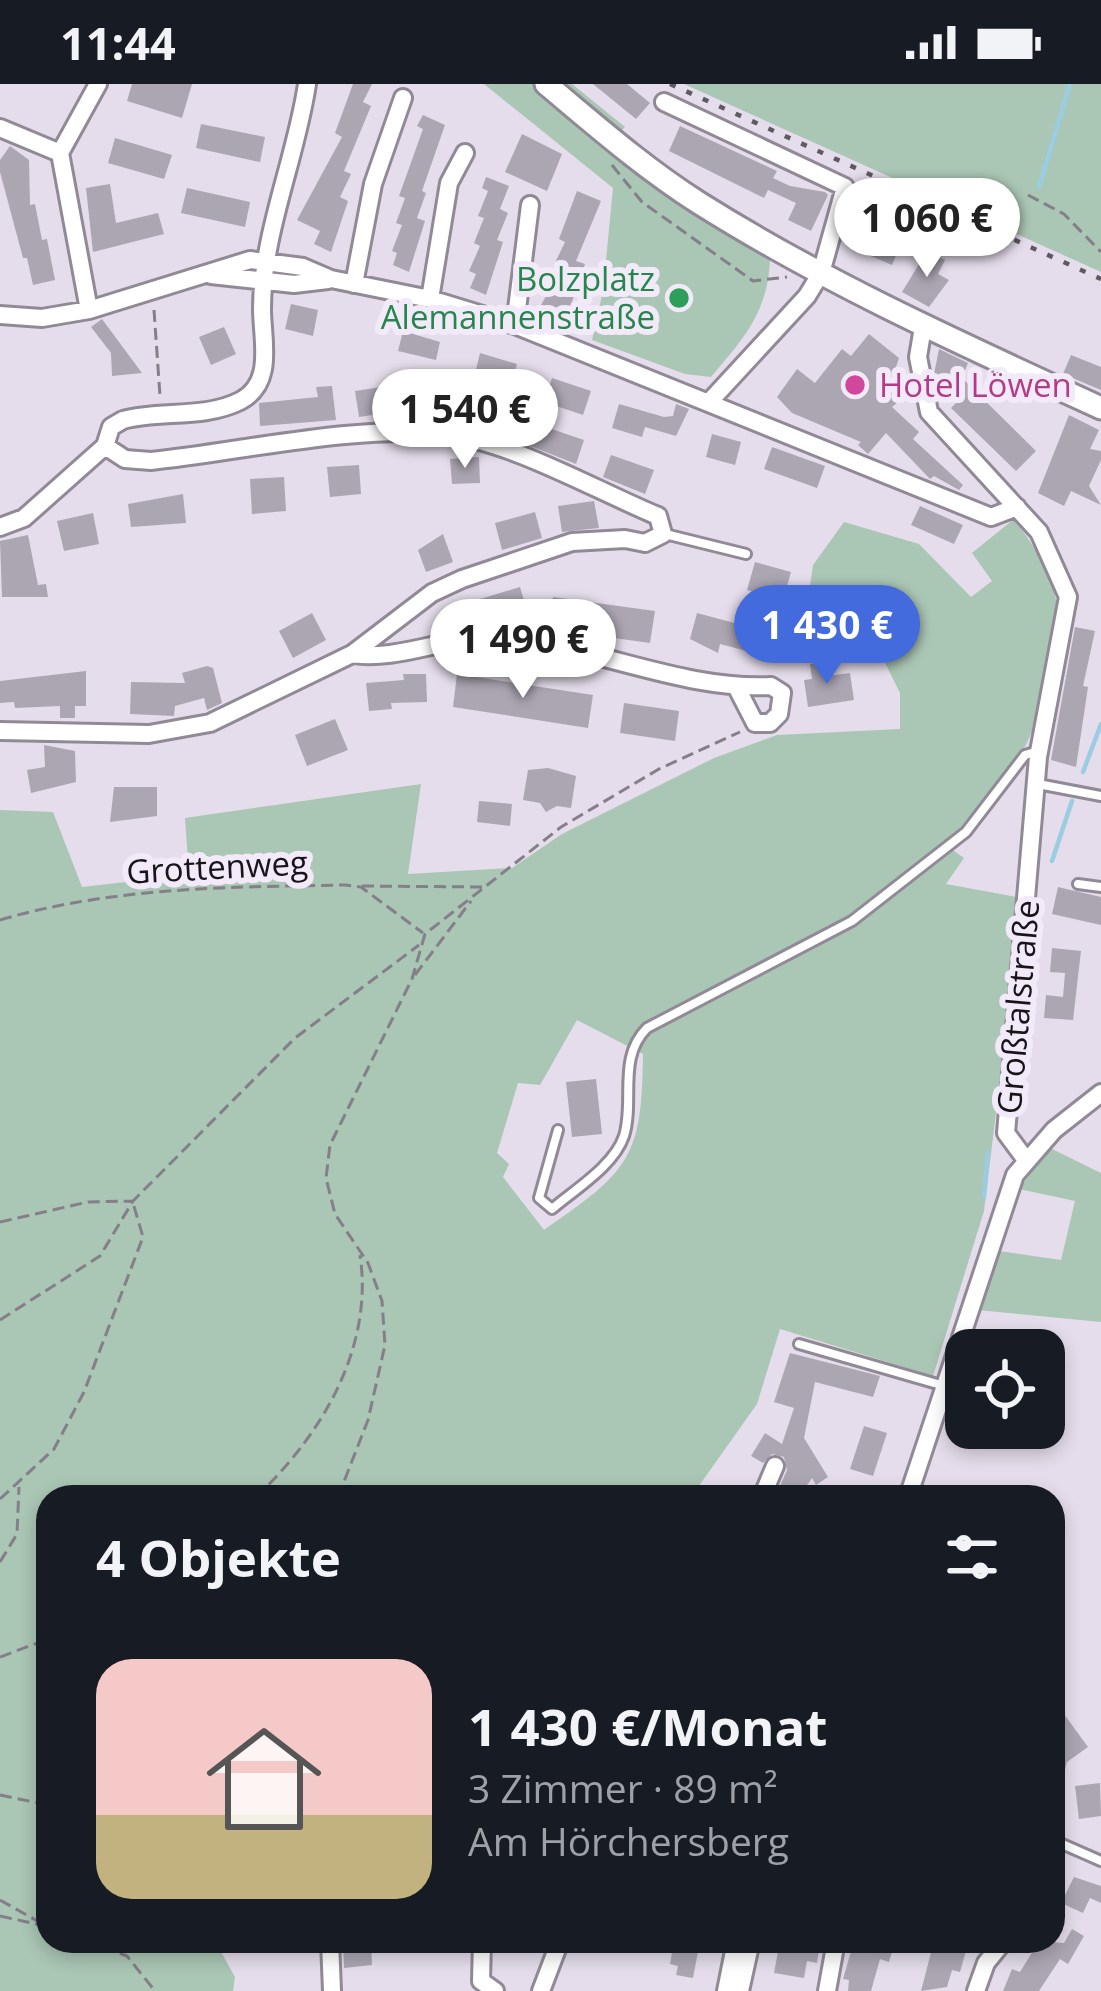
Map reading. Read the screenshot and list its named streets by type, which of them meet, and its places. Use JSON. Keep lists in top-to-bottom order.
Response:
{
  "streets": {
    "street": ["Großtalstraße"],
    "path": ["Grottenweg"]
  },
  "places": ["Bolzplatz Alemannenstraße", "Hotel Löwen"],
  "page": {
    "status": "11:44",
    "price": [
      "1 060 €",
      "1 540 €",
      "1 430 €",
      "1 490 €"
    ],
    "heading": "4 Objekte",
    "list": [
      {
        "name": "1 430 €/Monat",
        "note": "3 Zimmer · 89 m² · Am Hörchersberg"
      }
    ]
  }
}
